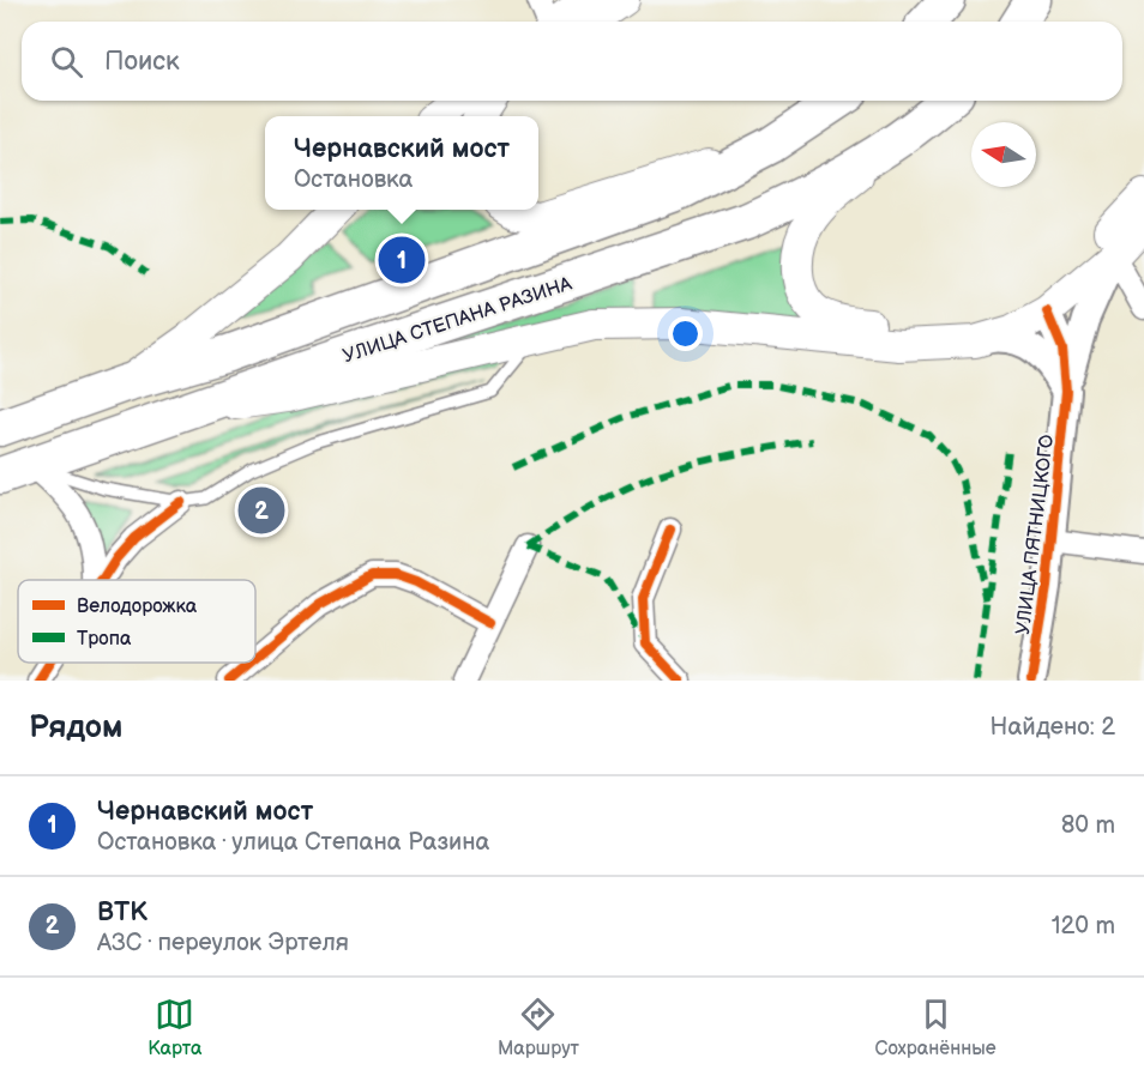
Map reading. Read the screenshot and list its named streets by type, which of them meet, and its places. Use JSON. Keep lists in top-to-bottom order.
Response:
{
  "streets": {
    "main road": ["УЛИЦА СТЕПАНА РАЗИНА"],
    "street": ["УЛИЦА ПЯТНИЦКОГО"]
  },
  "legend": ["Велодорожка", "Тропа"],
  "north": "left",
  "page": {
    "search": "Поиск",
    "popup": ["Чернавский мост", "Остановка"],
    "pins": ["1", "2"],
    "heading": ["Рядом", "Найдено: 2"],
    "list": [
      {
        "mark": "1",
        "name": "Чернавский мост",
        "note": "Остановка · улица Степана Разина",
        "value": "80 m"
      },
      {
        "mark": "2",
        "name": "ВТК",
        "note": "АЗС · переулок Эртеля",
        "value": "120 m"
      }
    ],
    "nav": ["Карта", "Маршрут", "Сохранённые"]
  }
}
